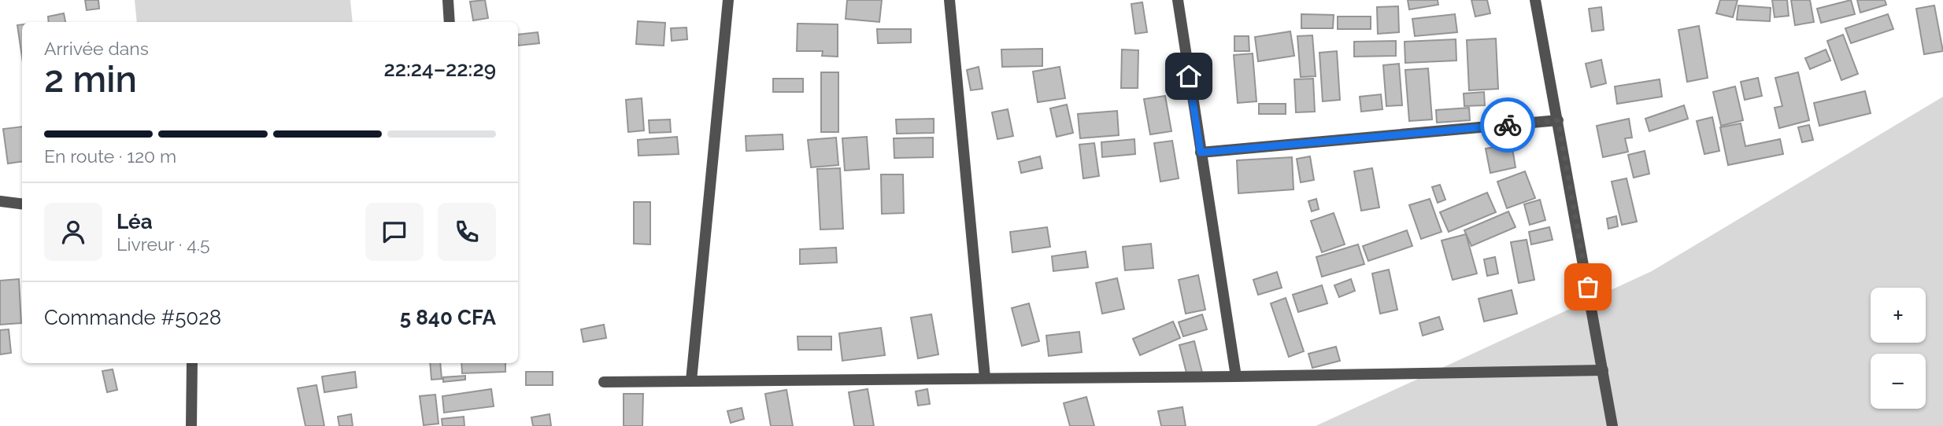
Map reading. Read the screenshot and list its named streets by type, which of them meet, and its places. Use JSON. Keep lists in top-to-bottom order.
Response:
{
  "page": {
    "heading": ["2 min", "Arrivée dans", "22:24–22:29"],
    "panel": [
      "Léa",
      "Livreur · 4.5",
      "Commande #5028",
      "5 840 CFA"
    ],
    "bar": "En route · 120 m",
    "map_buttons": ["+", "−"]
  }
}
